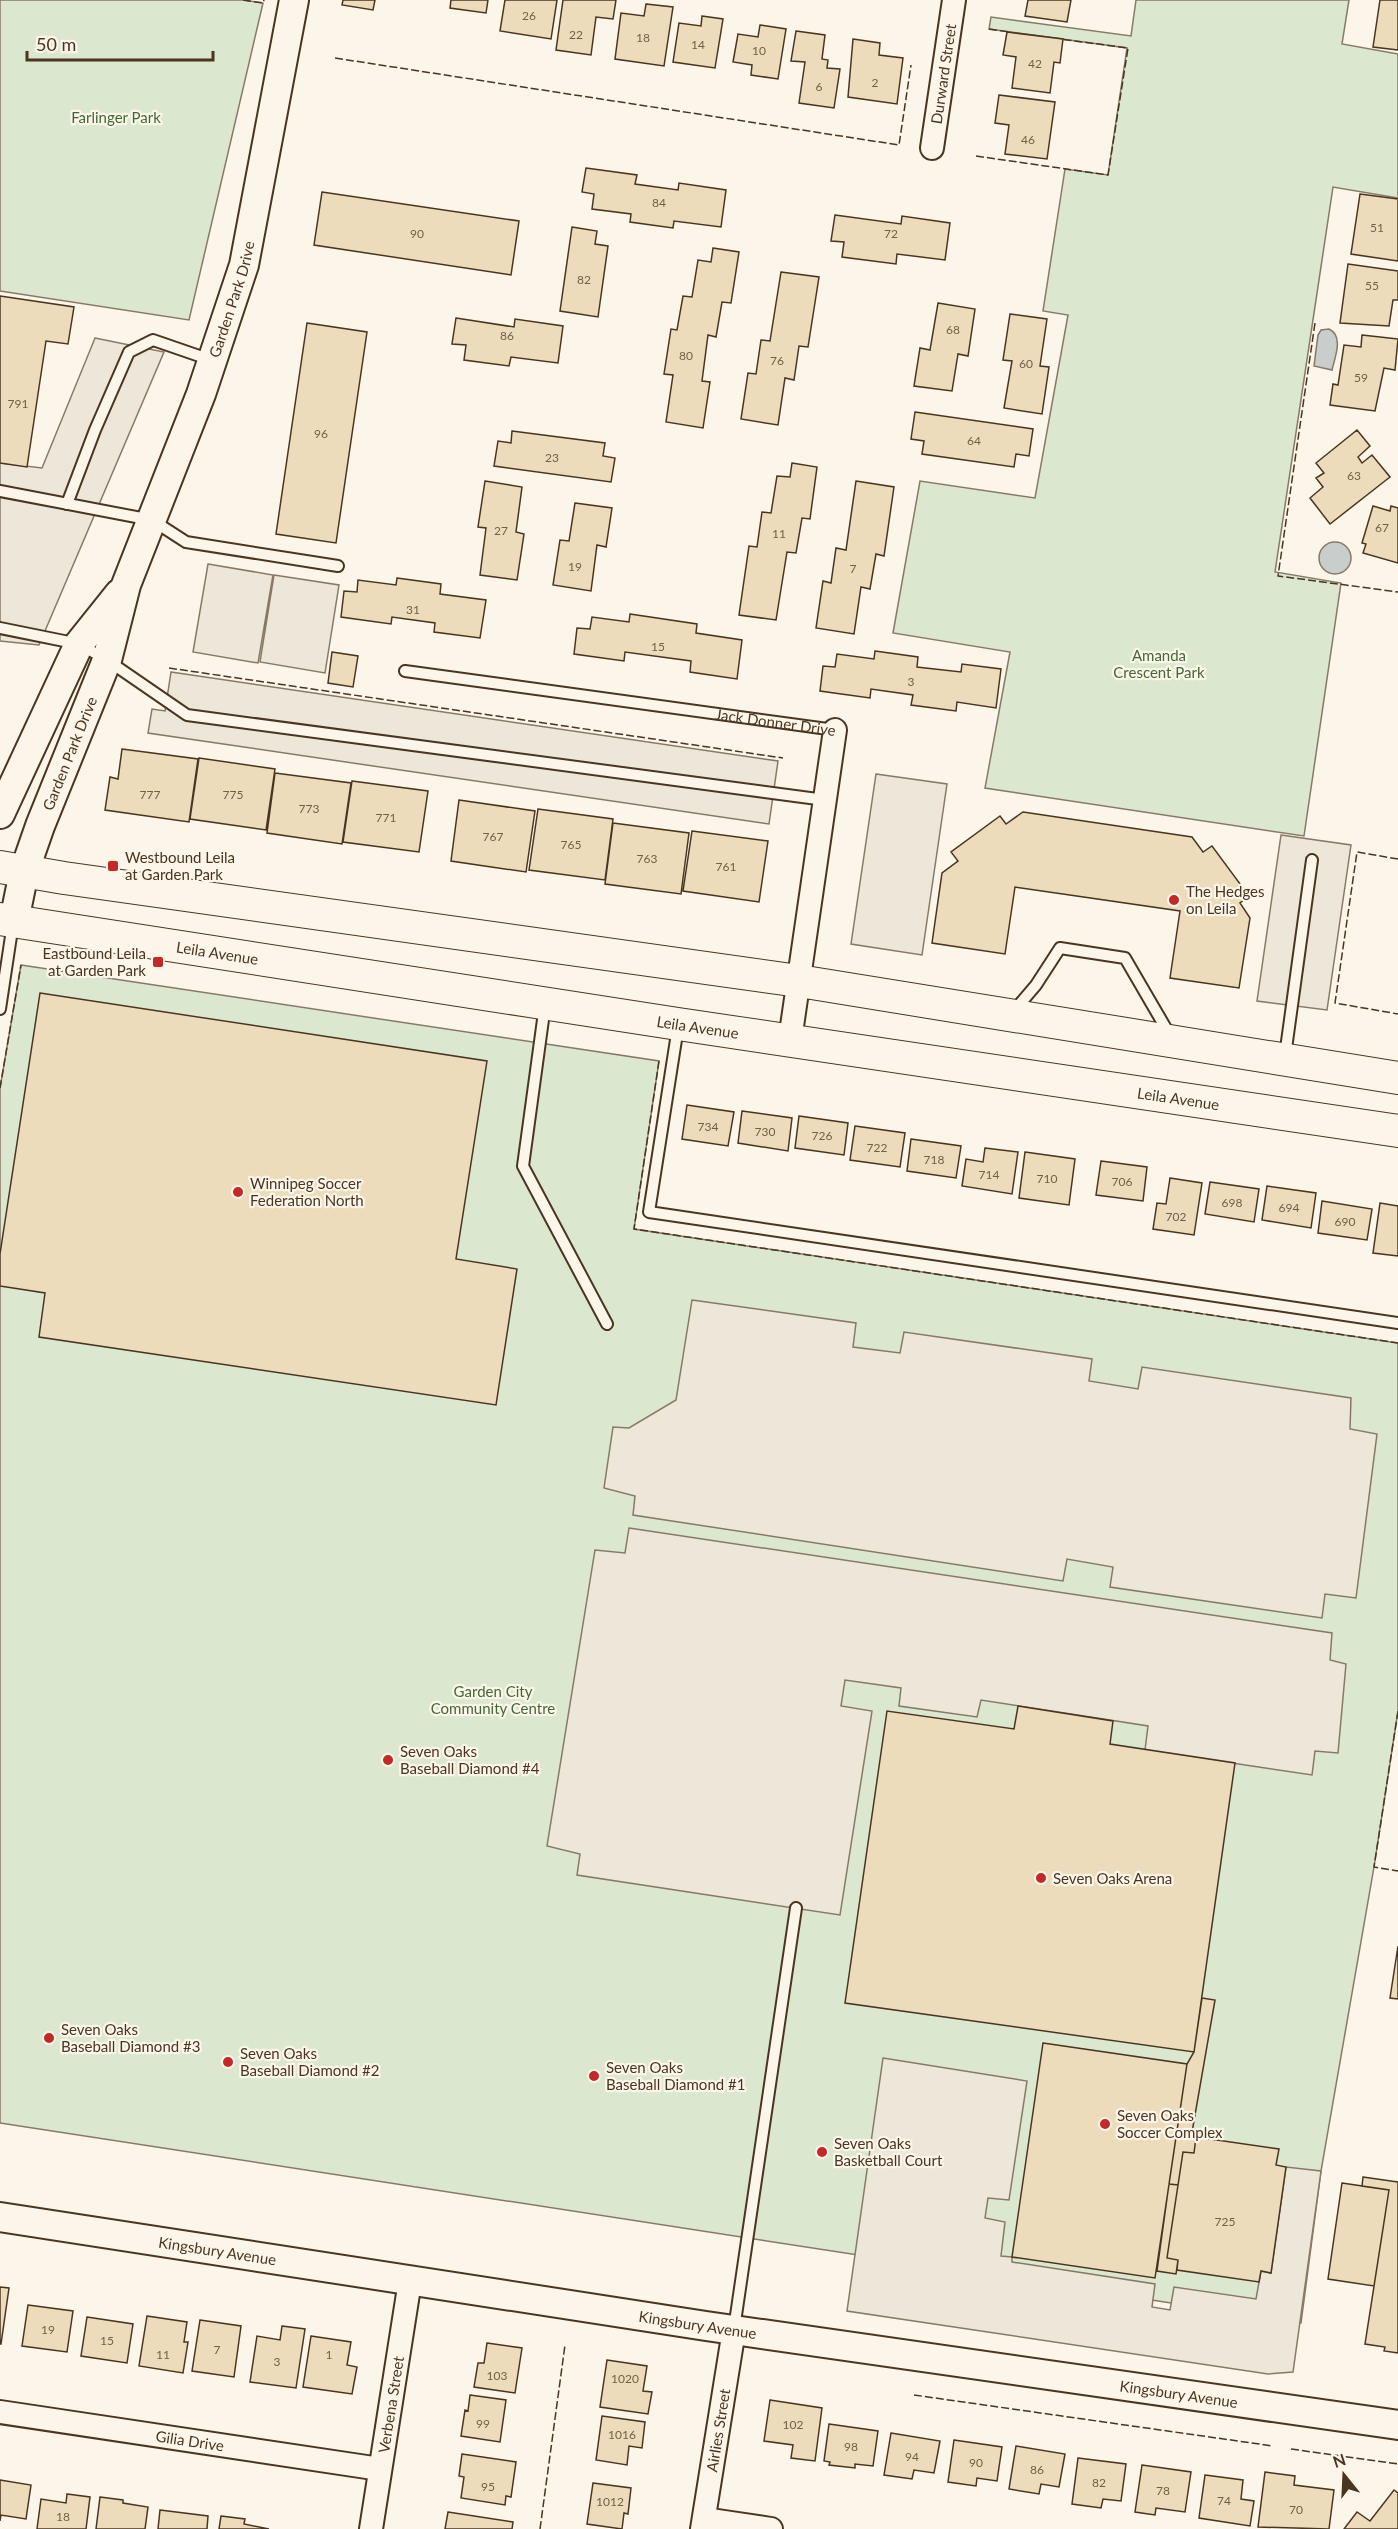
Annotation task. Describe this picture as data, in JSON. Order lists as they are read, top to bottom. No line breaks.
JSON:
{"streets":{"main road":["Leila Avenue"],"street":["Durward Street","Garden Park Drive","Jack Donner Drive","Kingsbury Avenue","Verbena Street","Airlies Street","Gilia Drive"]},"crossings":[["Garden Park Drive","Leila Avenue"],["Jack Donner Drive","Leila Avenue"],["Kingsbury Avenue","Verbena Street"],["Kingsbury Avenue","Airlies Street"],["Verbena Street","Gilia Drive"]],"parks":["Farlinger Park","Amanda Crescent Park","Garden City Community Centre"],"places":{"transit":["Westbound Leila at Garden Park","Eastbound Leila at Garden Park"],"other":["The Hedges on Leila","Winnipeg Soccer Federation North","Seven Oaks Baseball Diamond #4","Seven Oaks Arena","Seven Oaks Baseball Diamond #3","Seven Oaks Baseball Diamond #2","Seven Oaks Baseball Diamond #1","Seven Oaks Soccer Complex","Seven Oaks Basketball Court"]},"house_numbers":["26","22","18","14","10","42","2","6","46","84","51","90","72","82","55","68","86","80","76","60","59","791","96","64","23","63","67","27","11","19","7","31","15","3","777","775","773","771","767","765","763","761","734","730","726","722","718","714","710","706","698","694","702","690","725","19","15","7","11","1","3","103","1020","99","102","1016","98","94","90","86","82","95","78","74","1012","70","18"],"scale_bar":"50 m","north":"top"}
